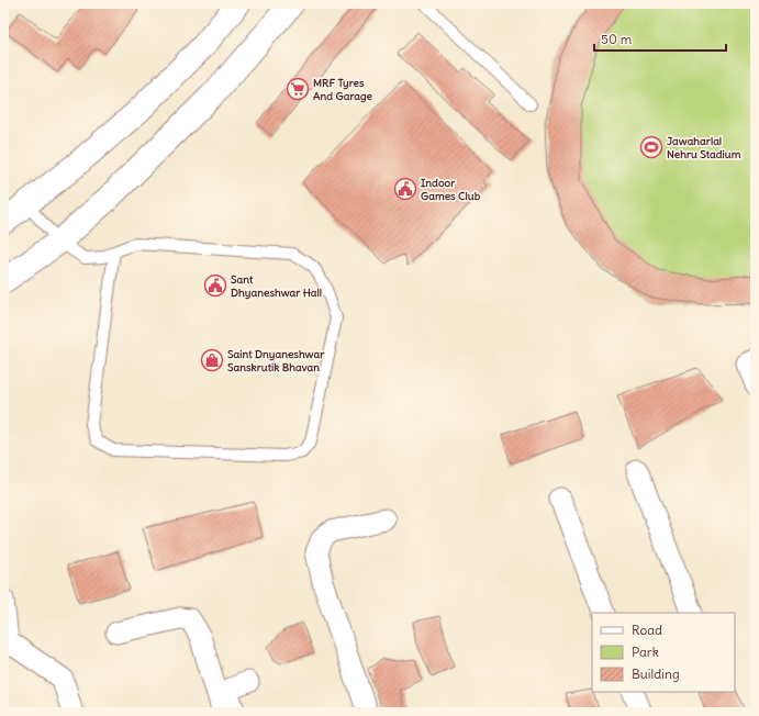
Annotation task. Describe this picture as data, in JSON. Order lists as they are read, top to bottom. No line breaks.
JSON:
{"places":{"supermarket":["MRF Tyres And Garage"],"sports":["Jawaharlal Nehru Stadium"],"public building":["Indoor Games Club","Sant Dhyaneshwar Hall"],"shop":["Saint Dnyaneshwar Sanskrutik Bhavan"]},"legend":["Road","Park","Building"],"scale_bar":"50 m"}
